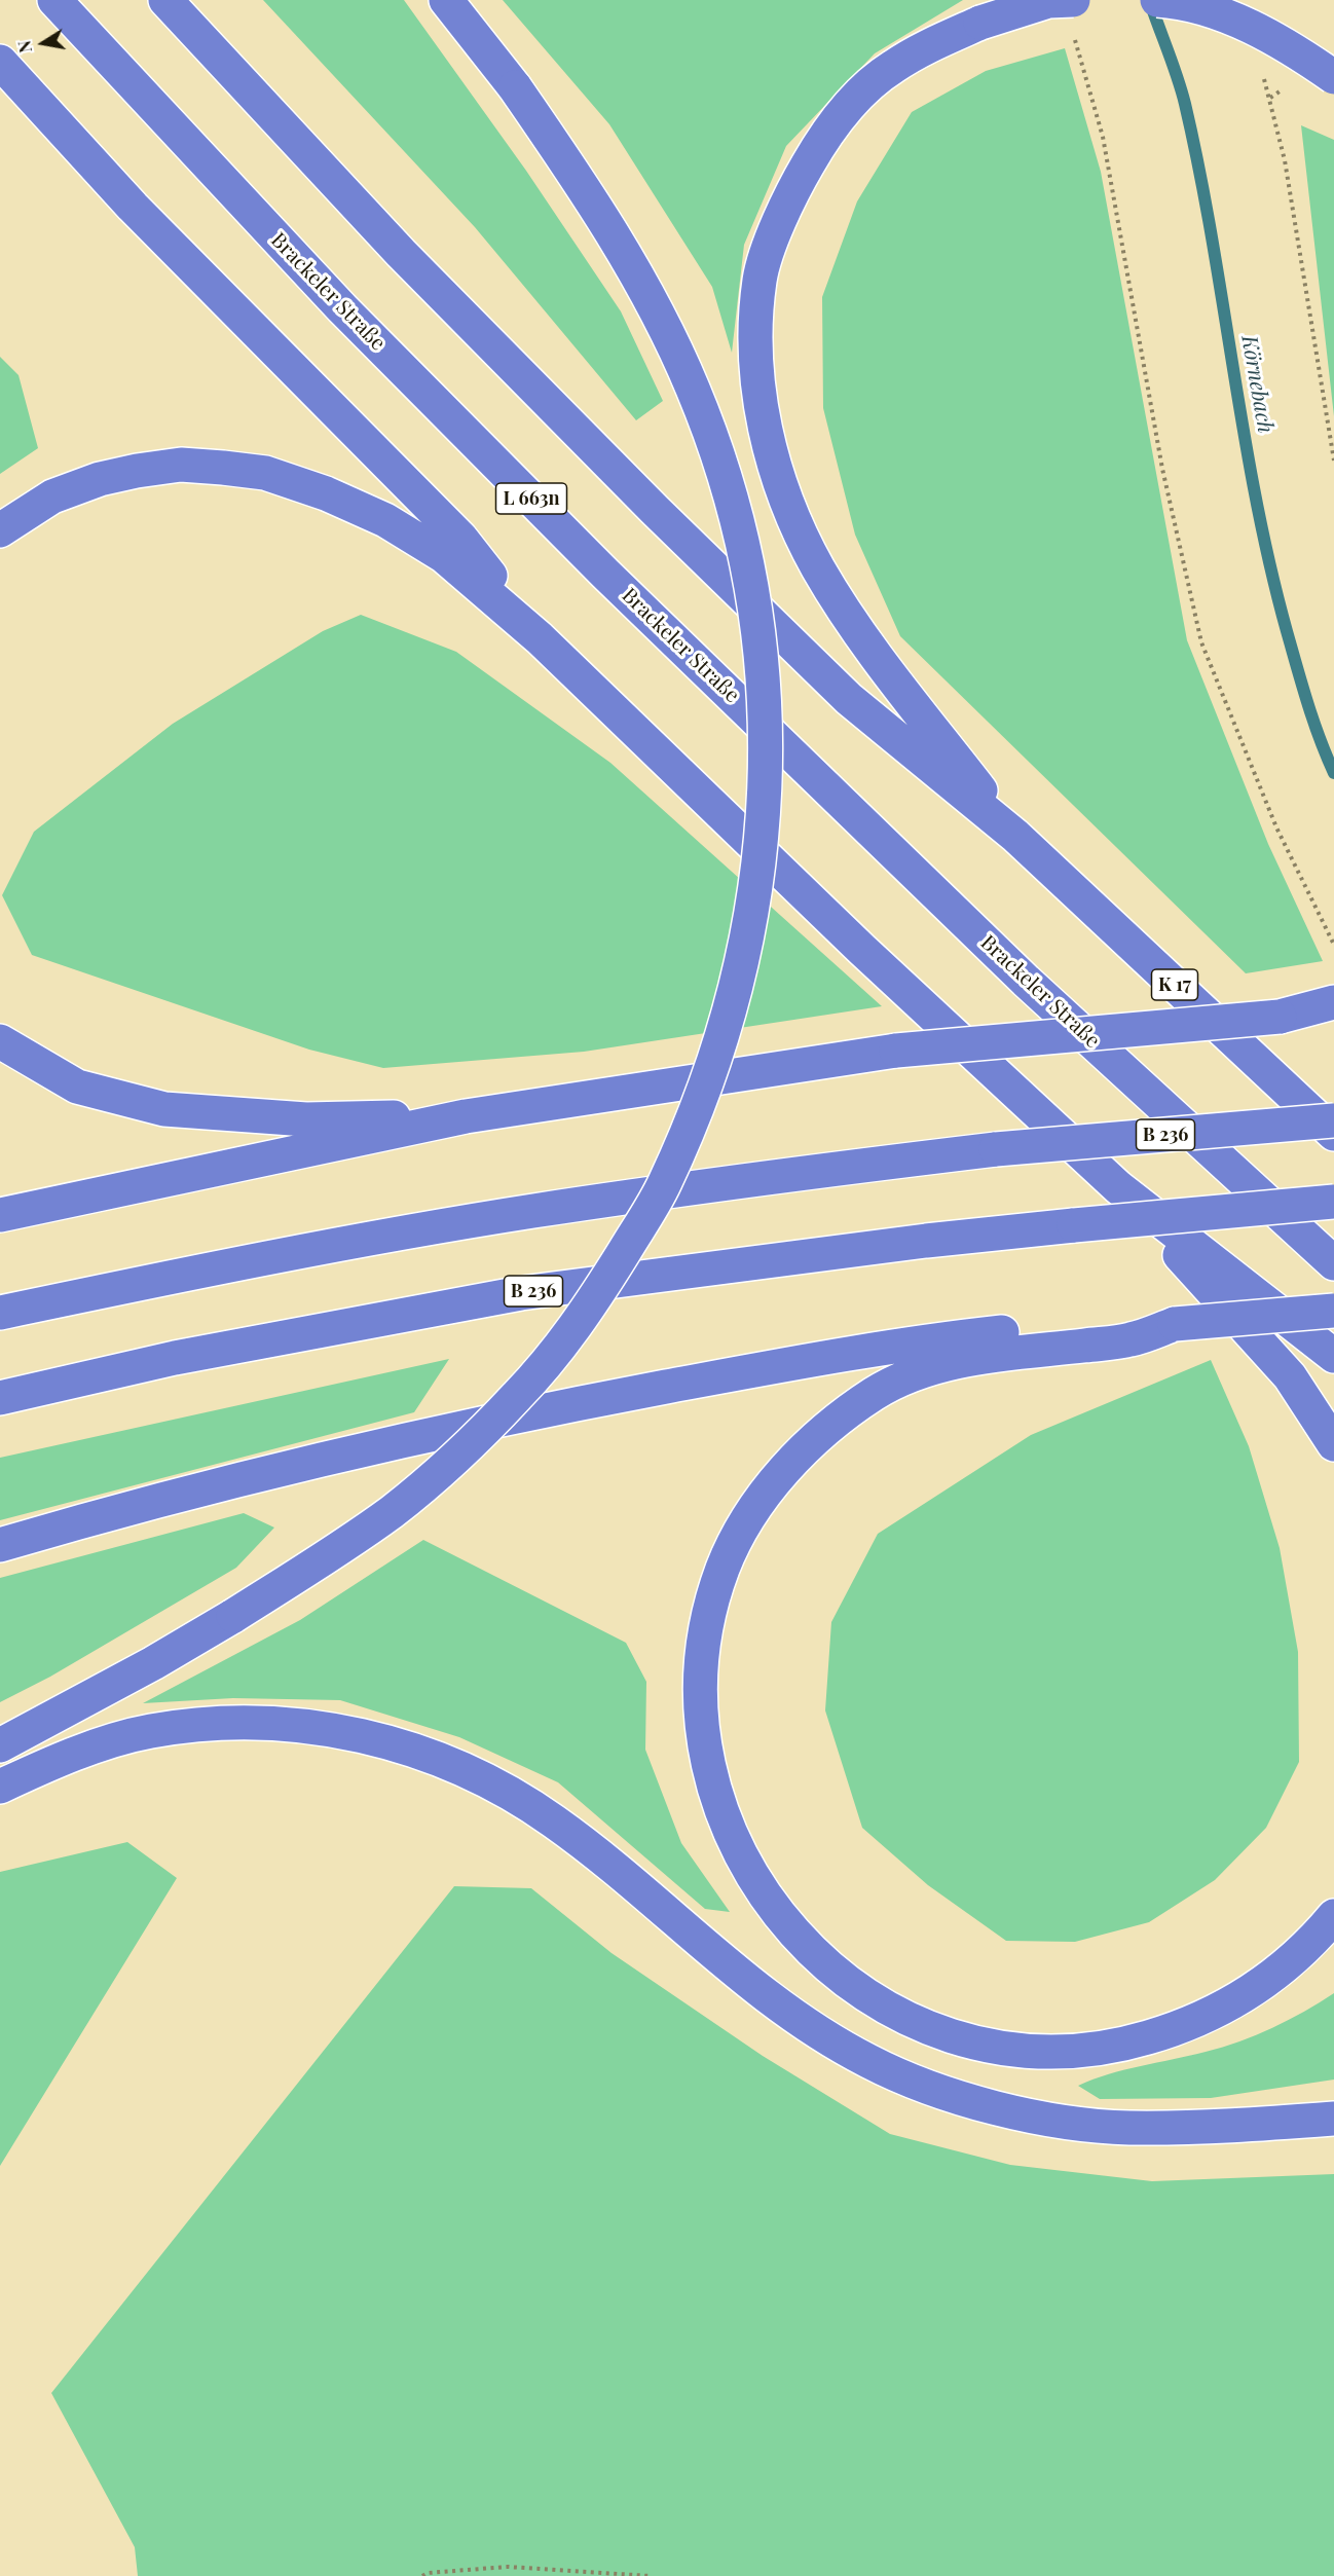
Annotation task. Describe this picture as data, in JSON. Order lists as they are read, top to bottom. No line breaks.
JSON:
{"streets":{"highway":["Brackeler Straße","L 663n","K 17","B 236"]},"water":["Körnebach"],"north":"left"}
